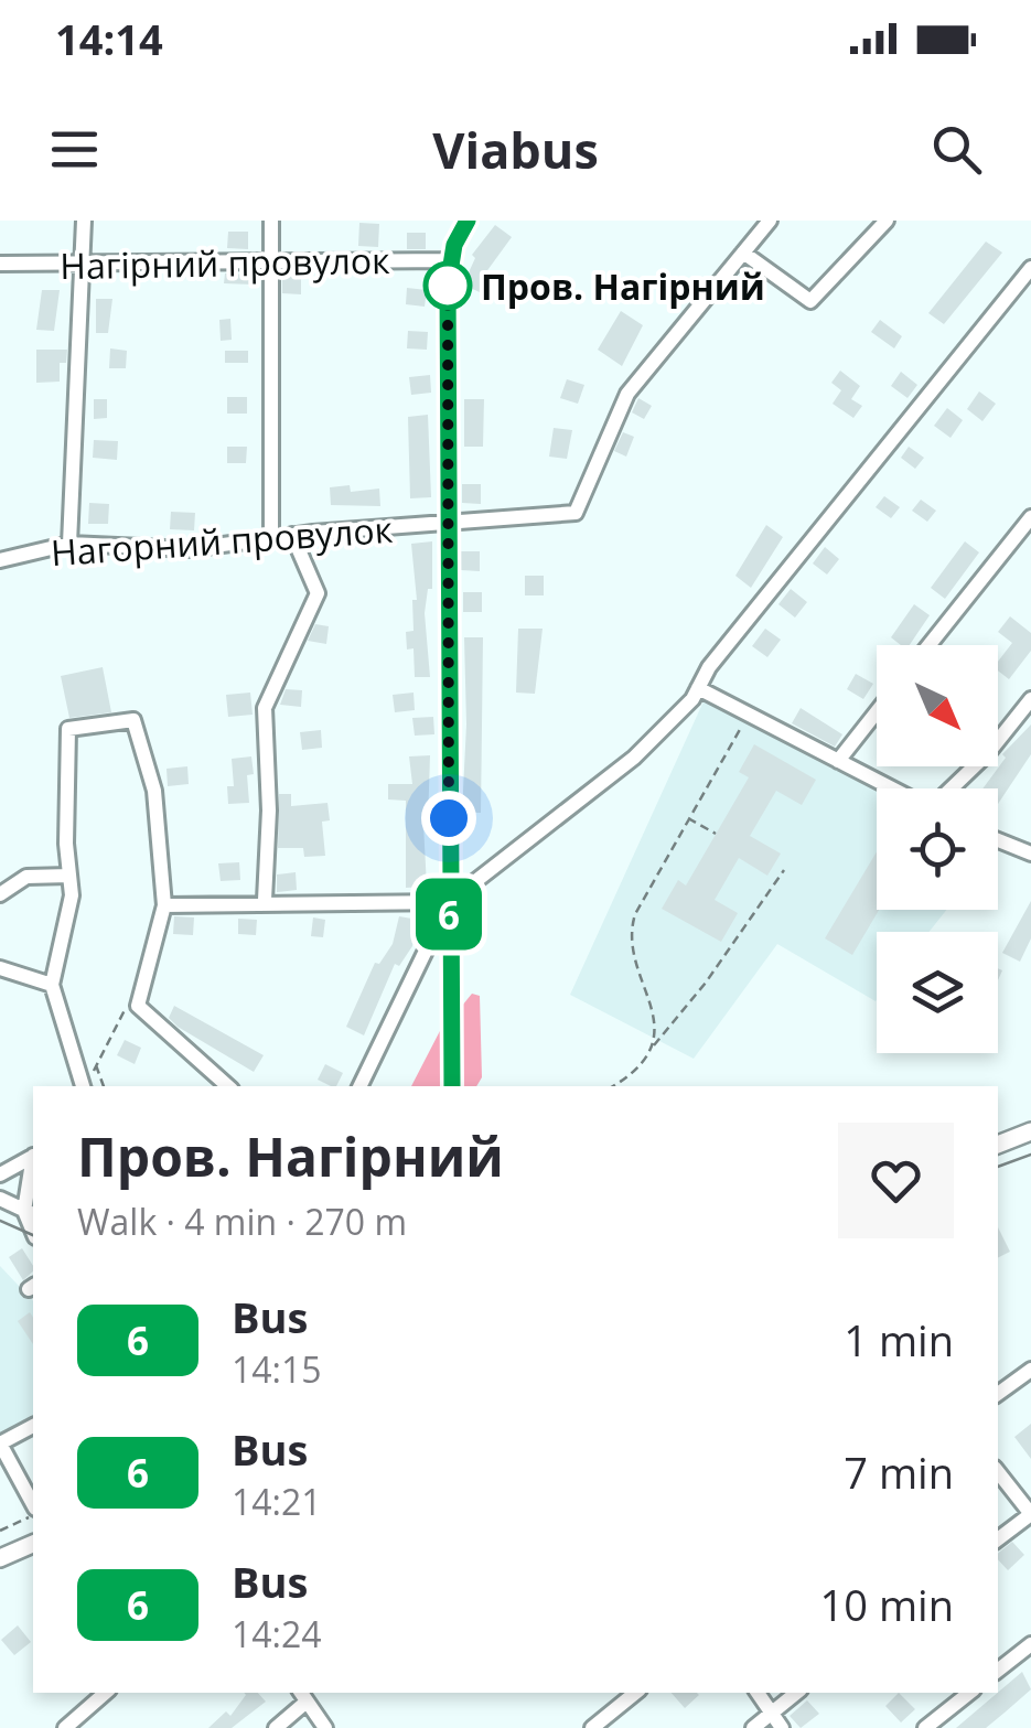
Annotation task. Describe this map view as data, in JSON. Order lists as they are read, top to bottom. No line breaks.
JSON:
{"streets":{"street":["Нагірний провулок","Нагорний провулок"]},"places":["Пров. Нагірний"],"lines":["bus line 6"],"north":"bottom right","page":{"status":"14:14","header":"Viabus","on_map":"6","heading":["Пров. Нагірний","Walk · 4 min · 270 m"],"list":[{"mark":"6","name":"Bus","note":"14:15","value":"1 min"},{"mark":"6","name":"Bus","note":"14:21","value":"7 min"},{"mark":"6","name":"Bus","note":"14:24","value":"10 min"}]}}
